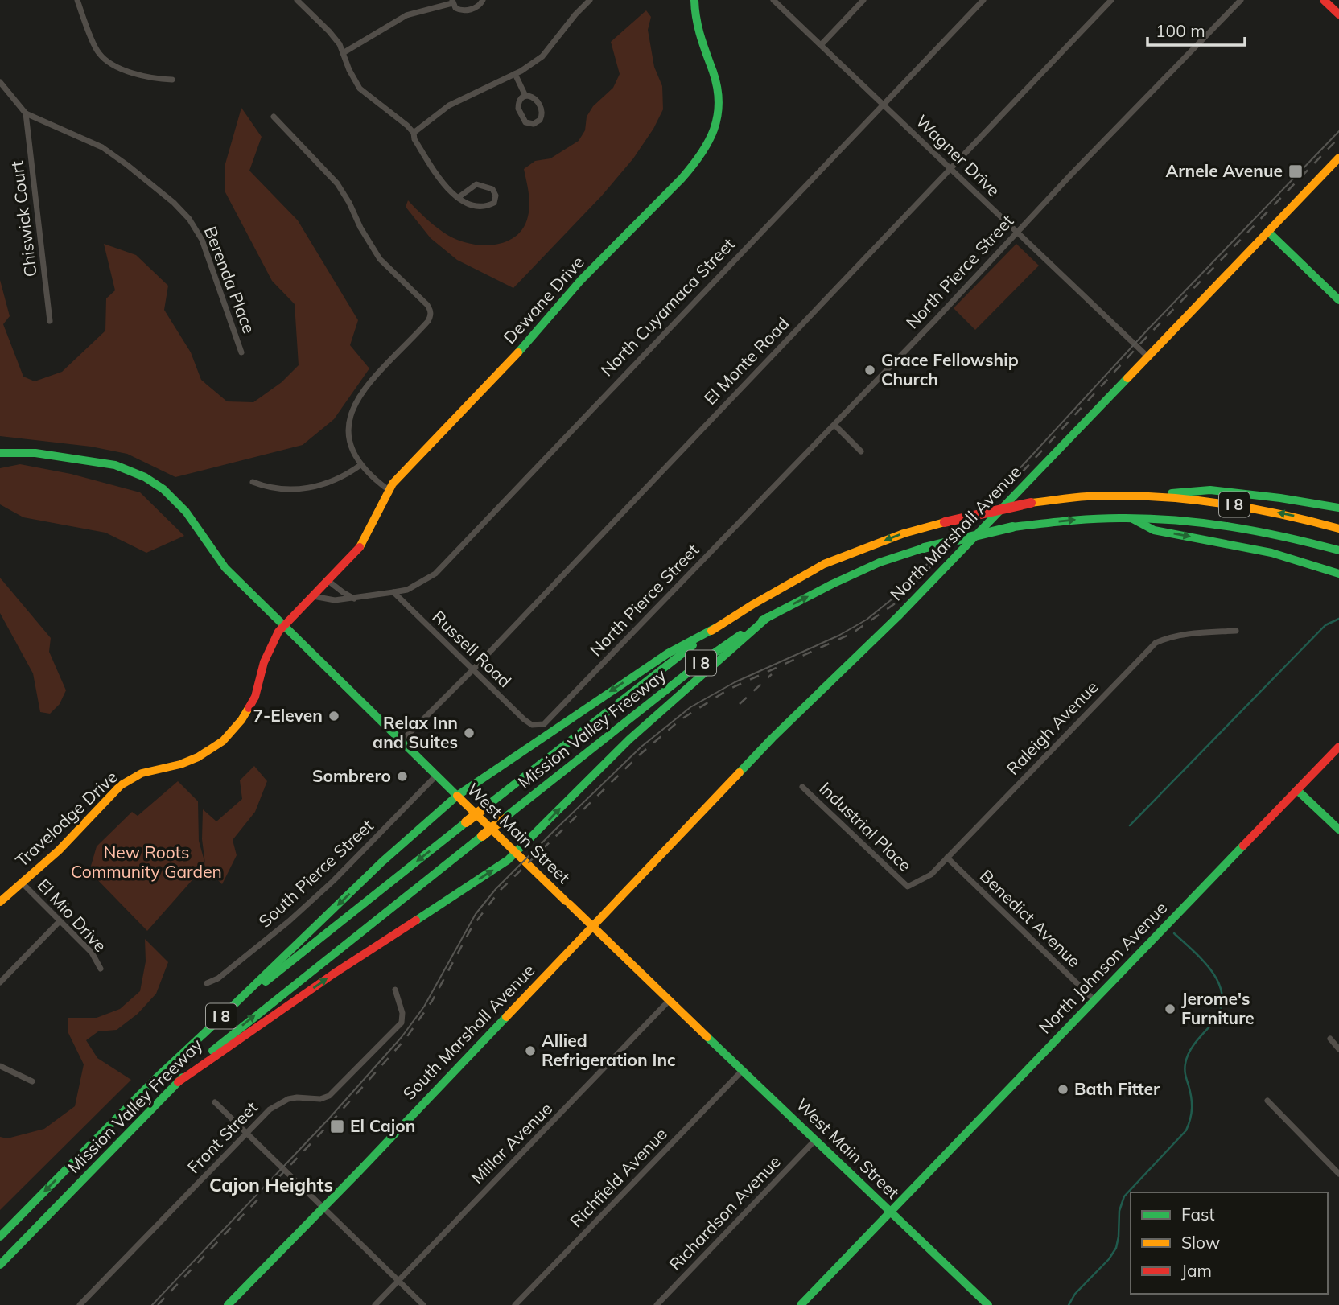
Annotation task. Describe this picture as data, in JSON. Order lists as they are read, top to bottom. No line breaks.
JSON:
{"streets":{"main road":["Dewane Drive","I 8","North Marshall Avenue","Mission Valley Freeway","Travelodge Drive","West Main Street","North Johnson Avenue","South Marshall Avenue"],"street":["Wagner Drive","Chiswick Court","North Pierce Street","Berenda Place","North Cuyamaca Street","El Monte Road","Russell Road","Raleigh Avenue","Industrial Place","South Pierce Street","El Mio Drive","Benedict Avenue","Front Street","Millar Avenue","Richfield Avenue","Richardson Avenue"]},"crossings":[["Wagner Drive","North Pierce Street"],["Wagner Drive","North Cuyamaca Street"],["Wagner Drive","El Monte Road"],["Wagner Drive","North Marshall Avenue"],["Chiswick Court","Berenda Place"],["North Pierce Street","Russell Road"],["Dewane Drive","North Cuyamaca Street"],["North Cuyamaca Street","Russell Road"],["El Monte Road","Russell Road"],["El Monte Road","West Main Street"],["North Marshall Avenue","West Main Street"],["North Marshall Avenue","South Marshall Avenue"],["Raleigh Avenue","Industrial Place"],["Raleigh Avenue","Benedict Avenue"],["Travelodge Drive","West Main Street"],["Travelodge Drive","El Mio Drive"],["West Main Street","South Pierce Street"],["West Main Street","North Johnson Avenue"],["West Main Street","South Marshall Avenue"],["West Main Street","Millar Avenue"],["West Main Street","Richfield Avenue"],["West Main Street","Richardson Avenue"],["Benedict Avenue","North Johnson Avenue"]],"districts":["Cajon Heights"],"parks":["New Roots Community Garden"],"places":{"transit":["Arnele Avenue","El Cajon"],"other":["Grace Fellowship Church","7-Eleven","Relax Inn and Suites","Sombrero","Jerome's Furniture","Allied Refrigeration Inc","Bath Fitter"]},"legend":["Fast","Slow","Jam"],"scale_bar":"100 m"}
